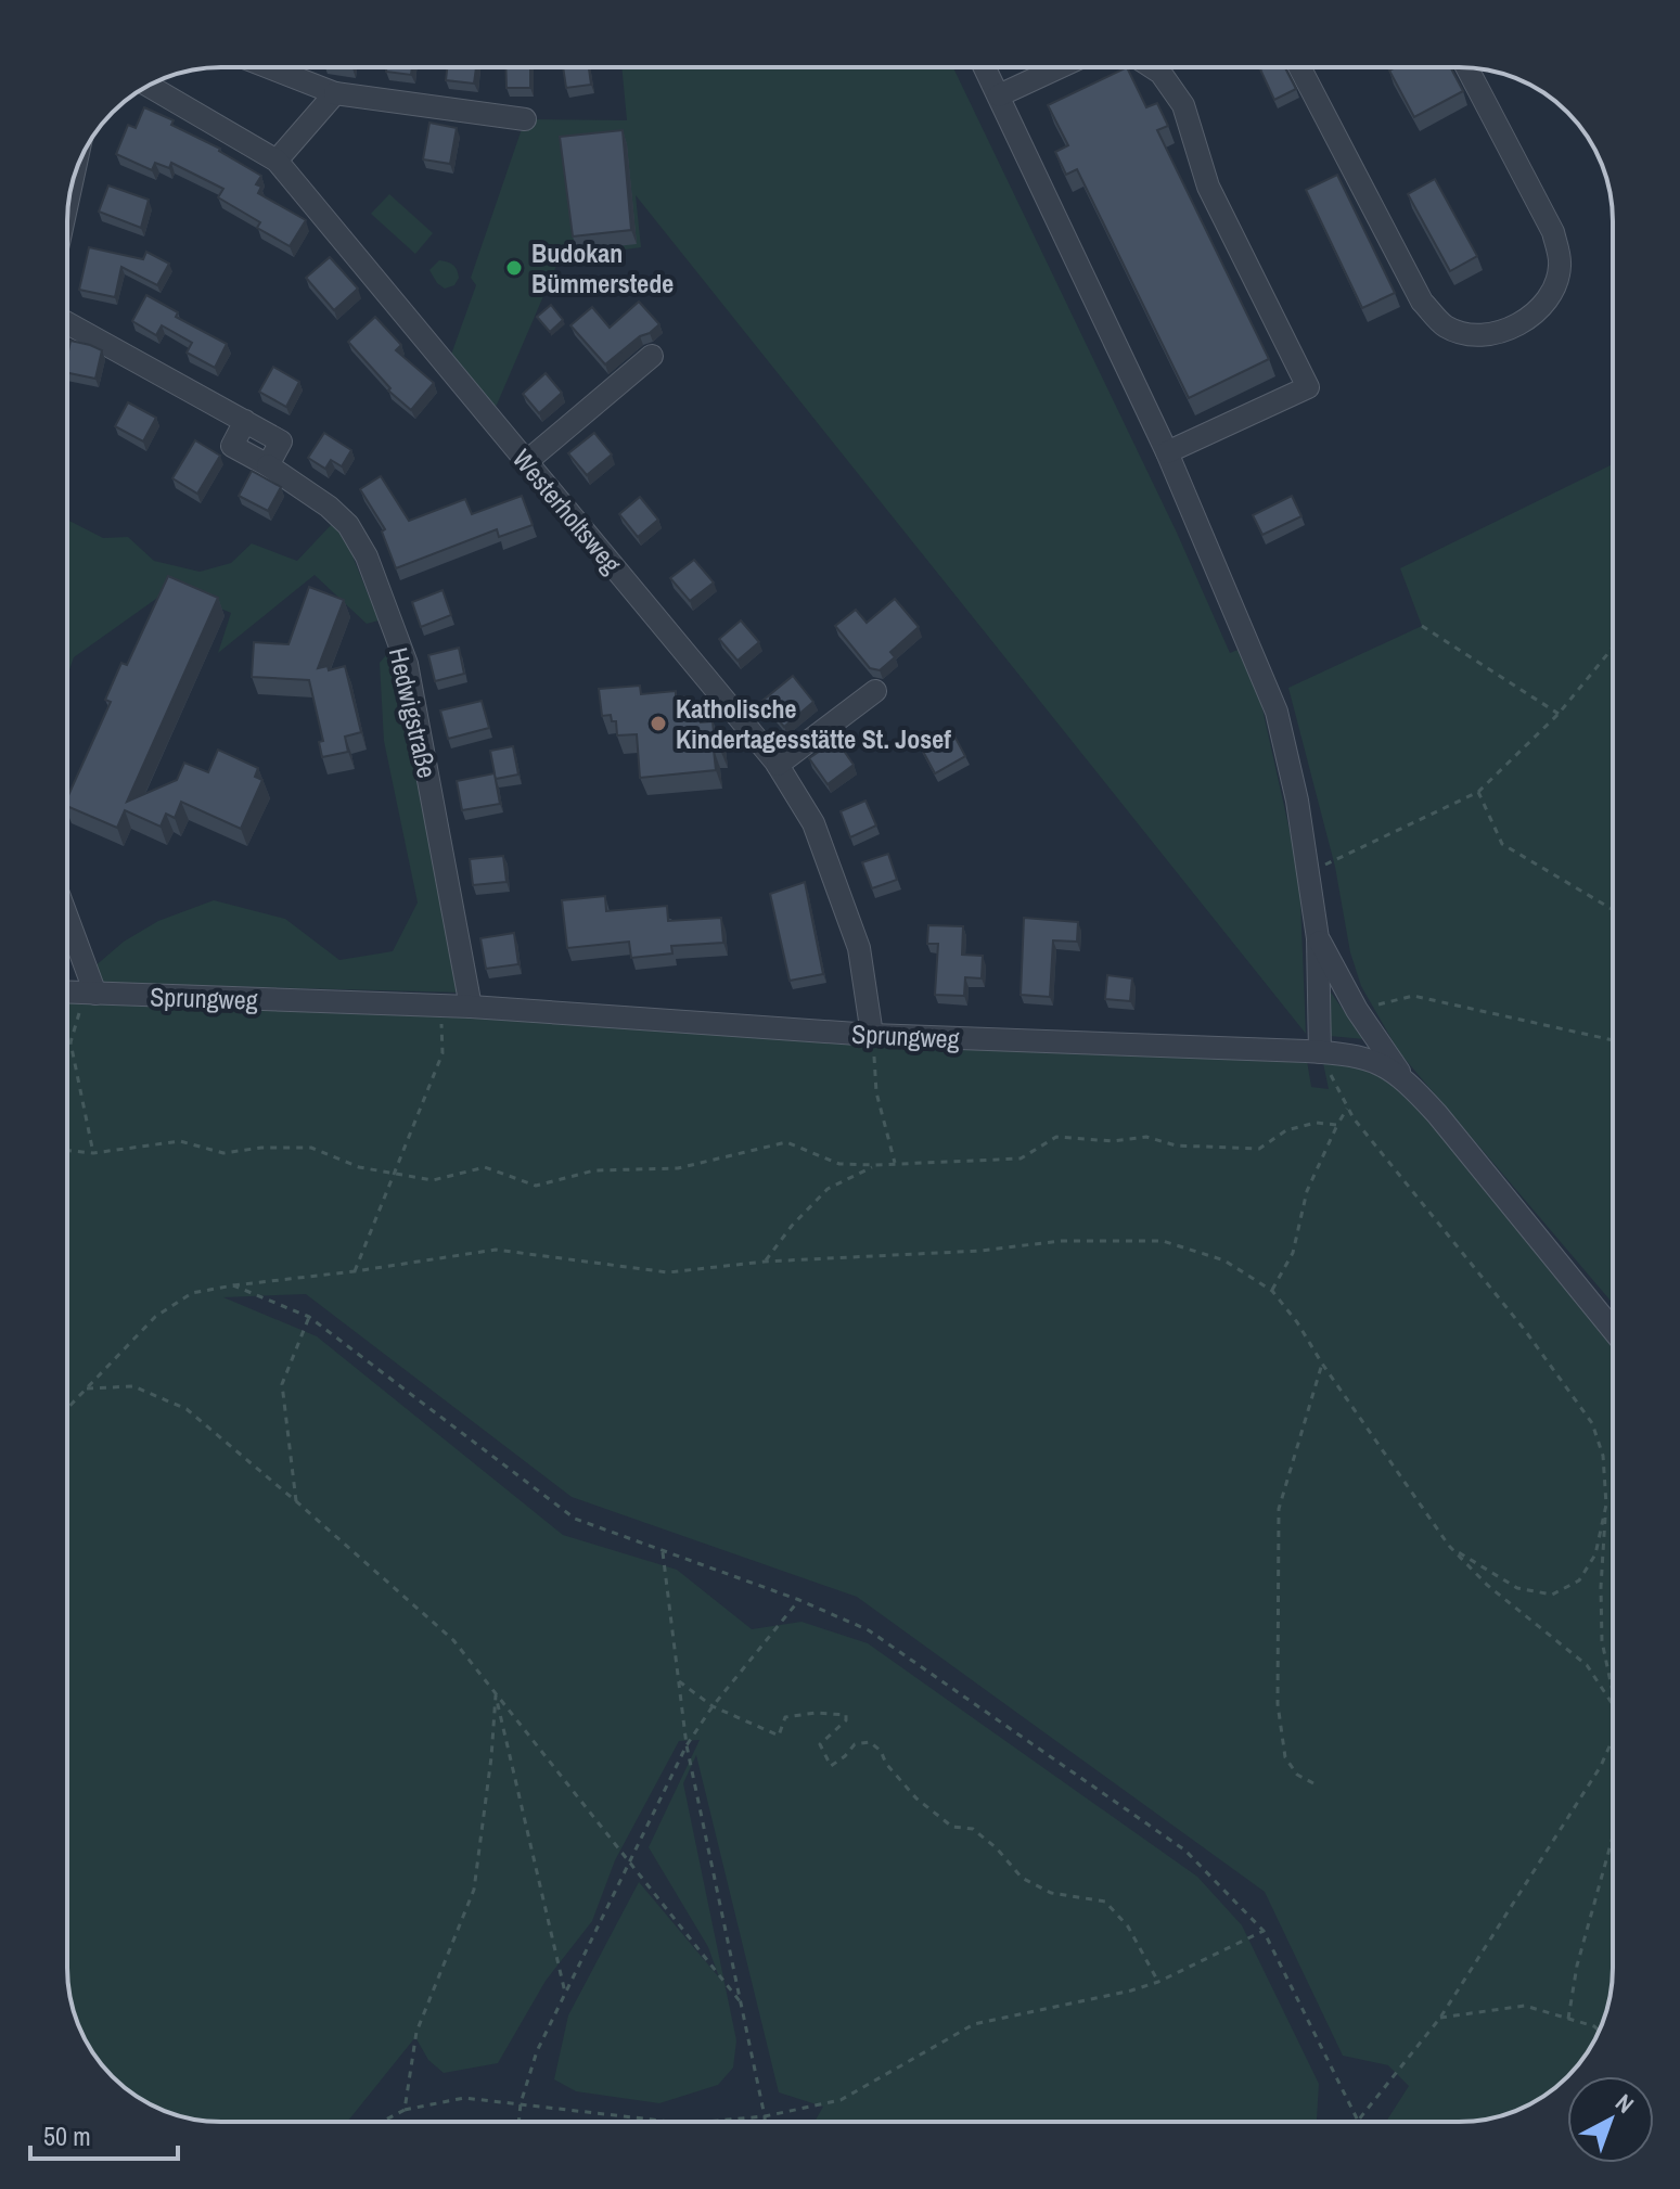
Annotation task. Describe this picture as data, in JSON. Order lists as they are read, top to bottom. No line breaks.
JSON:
{"streets":{"street":["Westerholtsweg","Hedwigstraße","Sprungweg"]},"crossings":[["Westerholtsweg","Sprungweg"],["Hedwigstraße","Sprungweg"]],"places":["Budokan Bümmerstede","Katholische Kindertagesstätte St. Josef"],"scale_bar":"50 m","north":"top right"}
